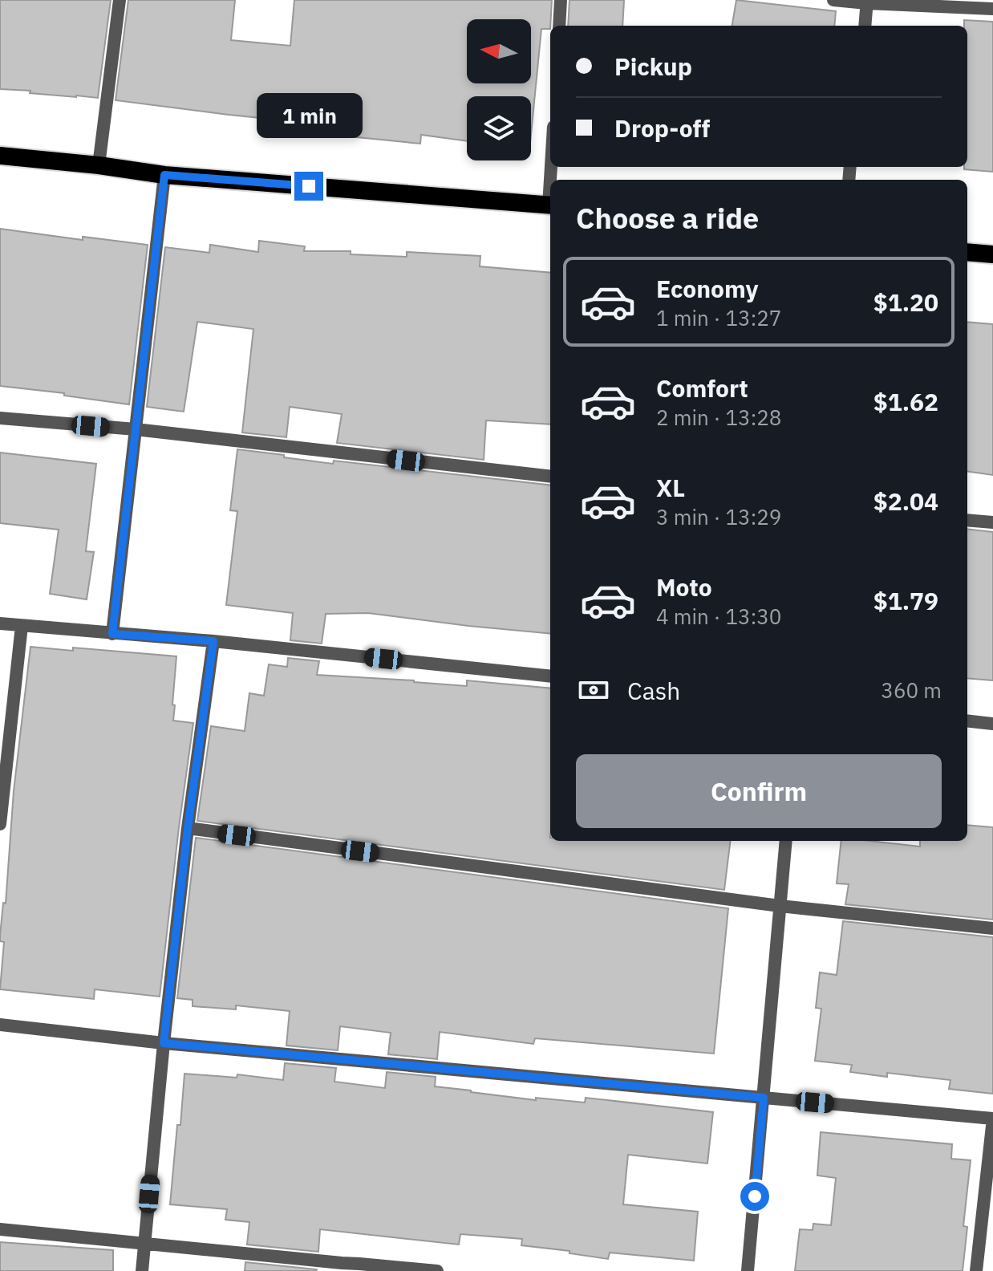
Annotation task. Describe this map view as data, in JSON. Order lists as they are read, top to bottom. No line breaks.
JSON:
{"north":"left","page":{"banner":["Pickup","Drop-off"],"bubble":"1 min","heading":"Choose a ride","list":[{"name":"Economy","note":"1 min · 13:27","value":"$1.20"},{"name":"Comfort","note":"2 min · 13:28","value":"$1.62"},{"name":"XL","note":"3 min · 13:29","value":"$2.04"},{"name":"Moto","note":"4 min · 13:30","value":"$1.79"}],"pay":["Cash","360 m"],"buttons":"Confirm"}}
